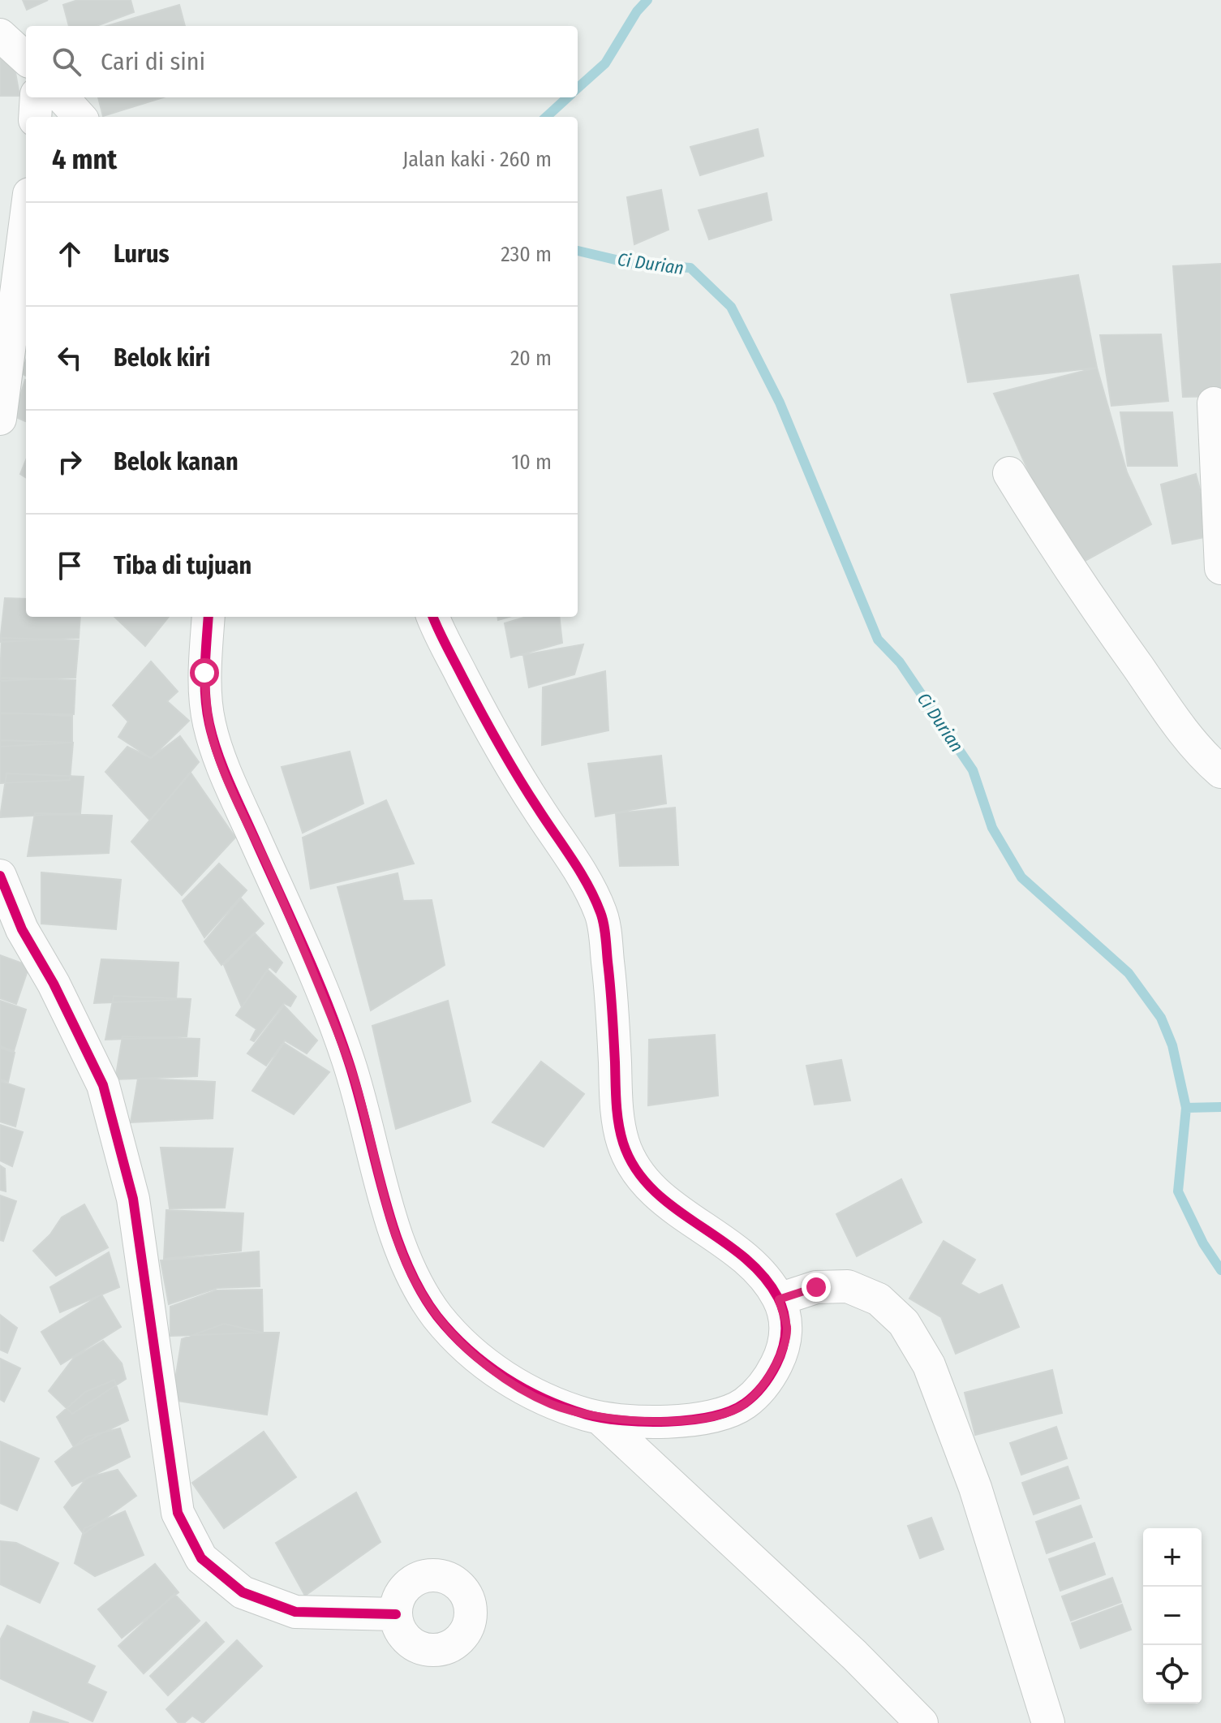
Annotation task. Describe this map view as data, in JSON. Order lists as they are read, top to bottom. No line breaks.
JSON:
{"water":["Ci Durian"],"page":{"search":"Cari di sini","heading":["4 mnt","Jalan kaki · 260 m"],"list":[["Lurus","230 m"],["Belok kiri","20 m"],["Belok kanan","10 m"],"Tiba di tujuan"],"map_buttons":["+","−"]}}
